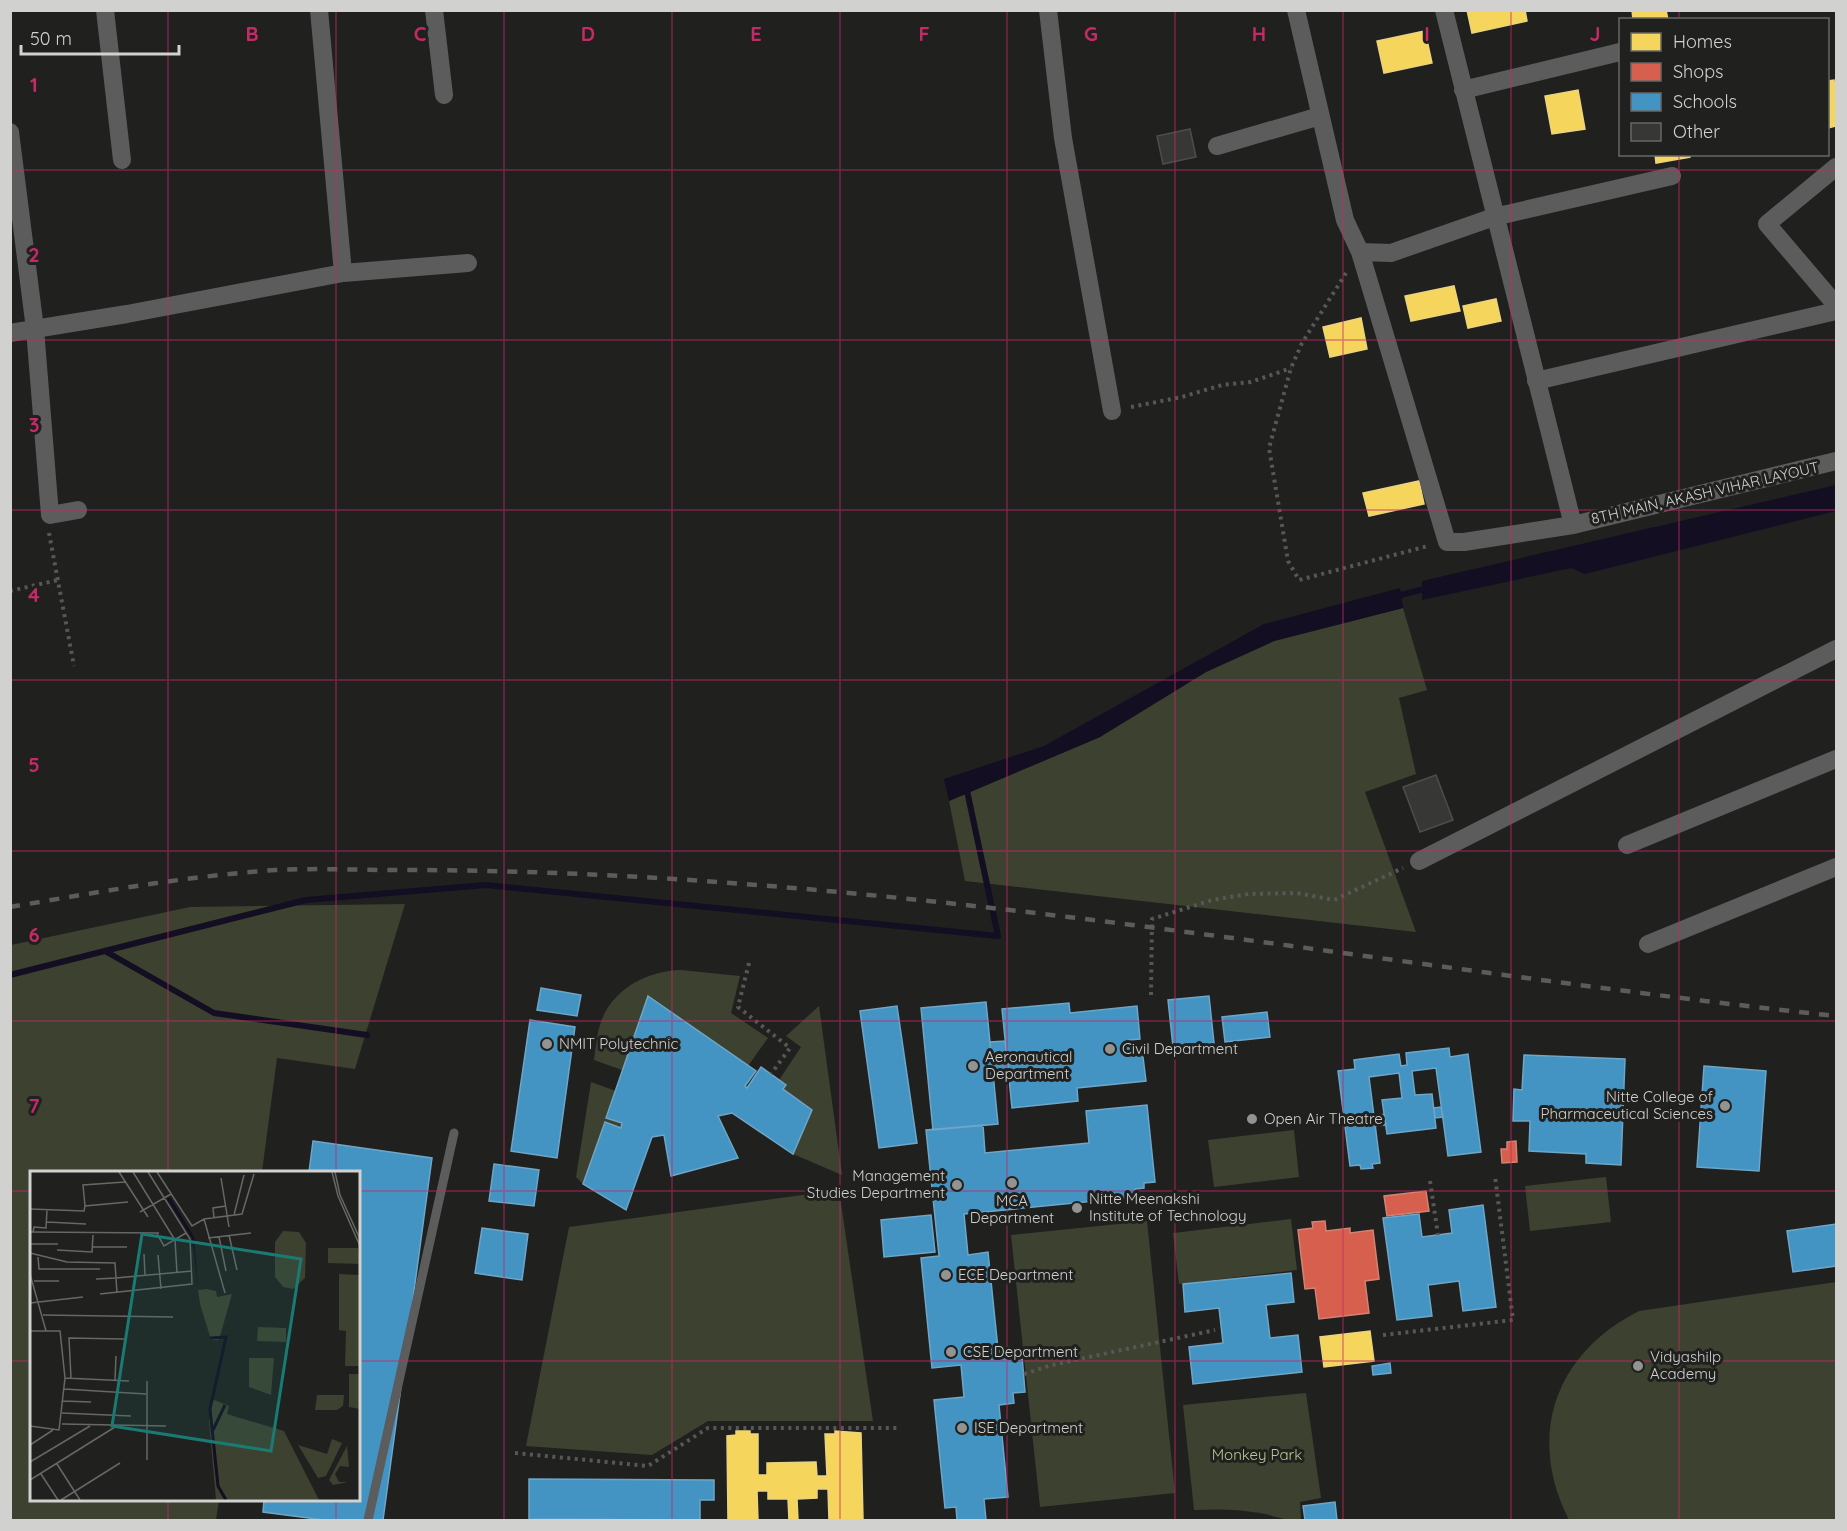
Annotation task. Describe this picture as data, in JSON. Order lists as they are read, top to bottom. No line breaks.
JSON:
{"streets":{"street":["8TH MAIN, AKASH VIHAR LAYOUT"]},"parks":["Monkey Park"],"places":["NMIT Polytechnic","Civil Department","Aeronautical Department","Nitte College of Pharmaceutical Sciences","Open Air Theatre","MCA Department","Management Studies Department","Nitte Meenakshi Institute of Technology","ECE Department","CSE Department","Vidyashilp Academy","ISE Department"],"legend":["Homes","Shops","Schools","Other"],"scale_bar":"50 m","grid":{"columns":["B","C","D","E","F","G","H","I","J"],"rows":["1","2","3","4","5","6","7"]}}
